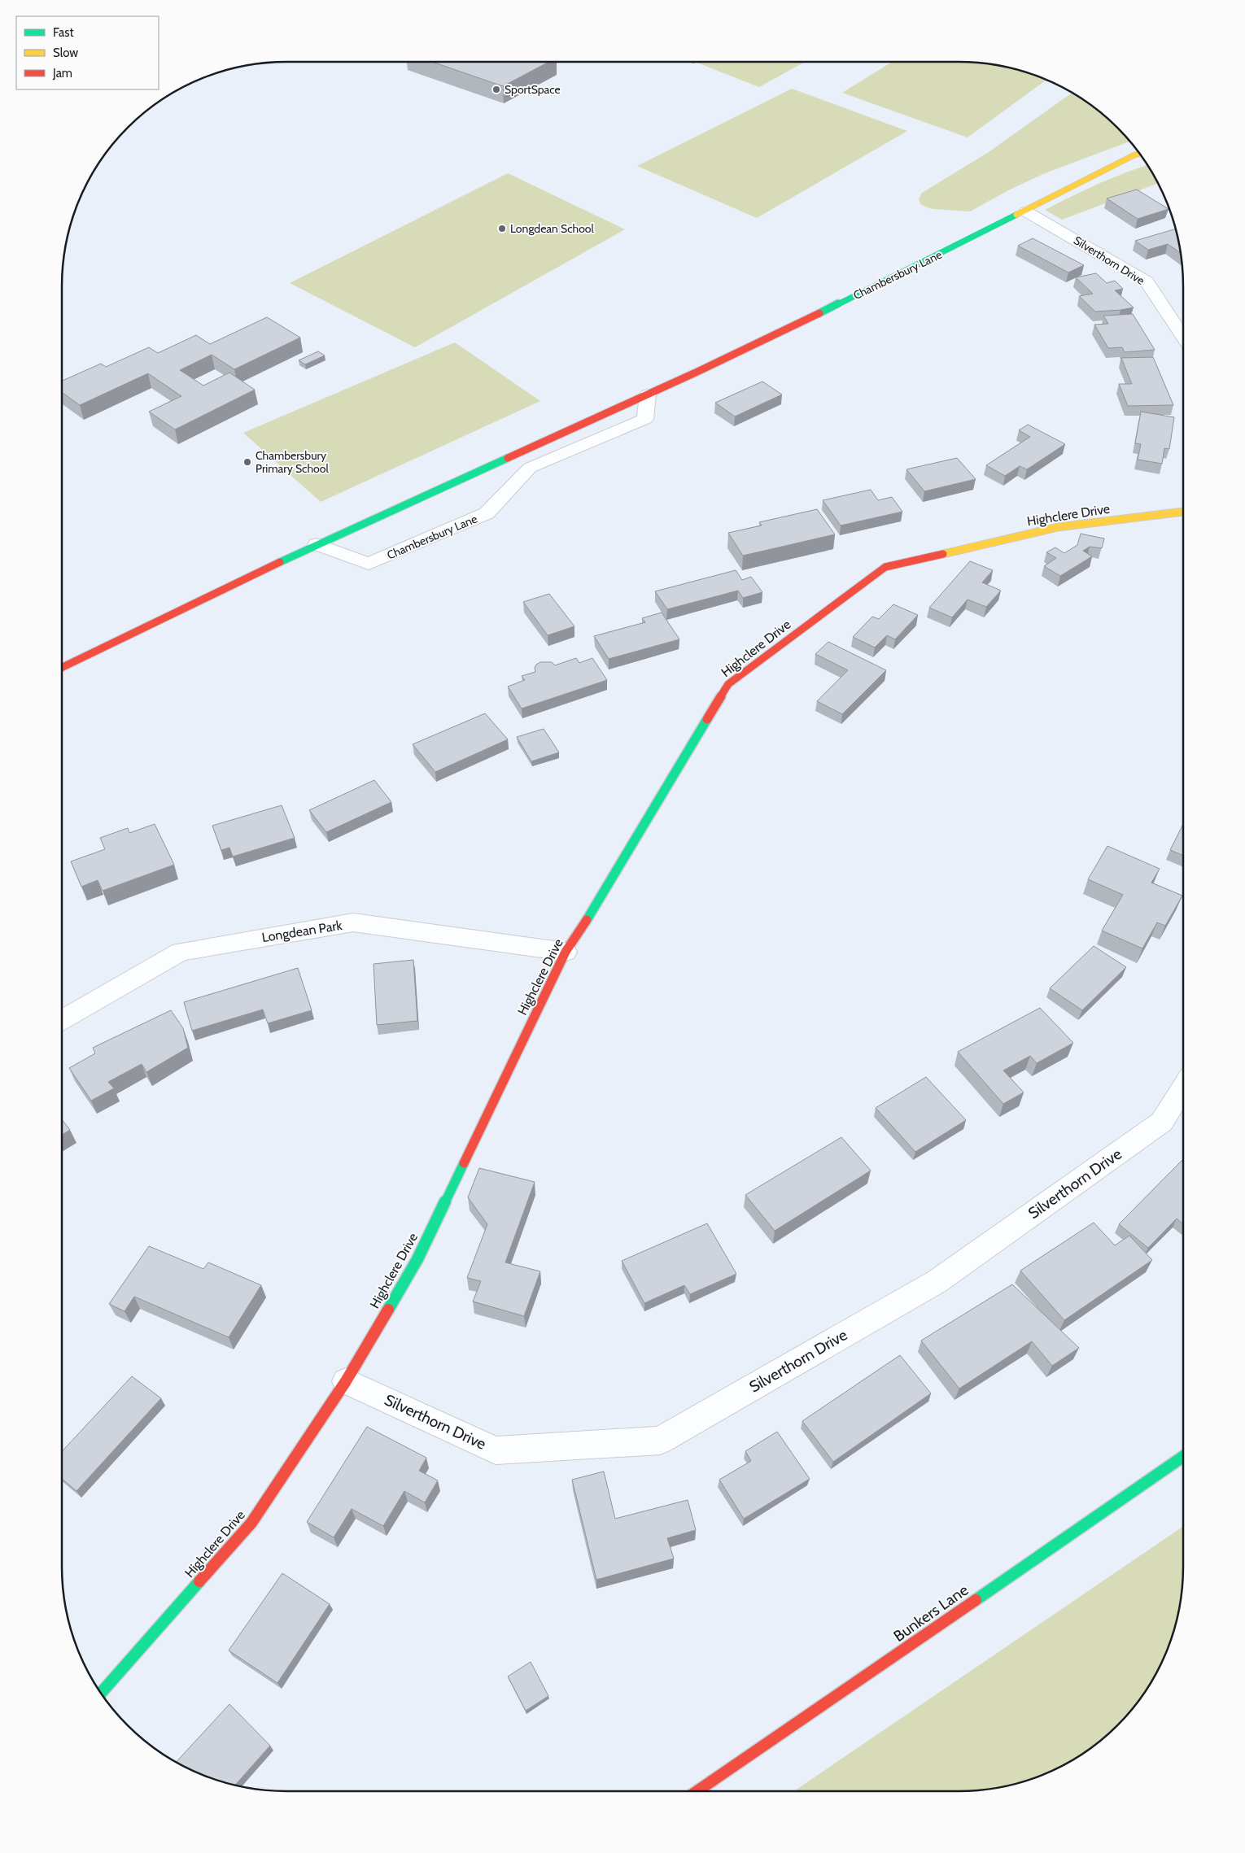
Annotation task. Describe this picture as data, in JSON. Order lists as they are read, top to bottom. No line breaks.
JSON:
{"streets":{"street":["Silverthorn Drive","Chambersbury Lane","Highclere Drive","Longdean Park","Bunkers Lane"]},"crossings":[["Silverthorn Drive","Chambersbury Lane"],["Silverthorn Drive","Highclere Drive"],["Highclere Drive","Longdean Park"]],"places":["SportSpace","Longdean School","Chambersbury Primary School"],"legend":["Fast","Slow","Jam"]}
